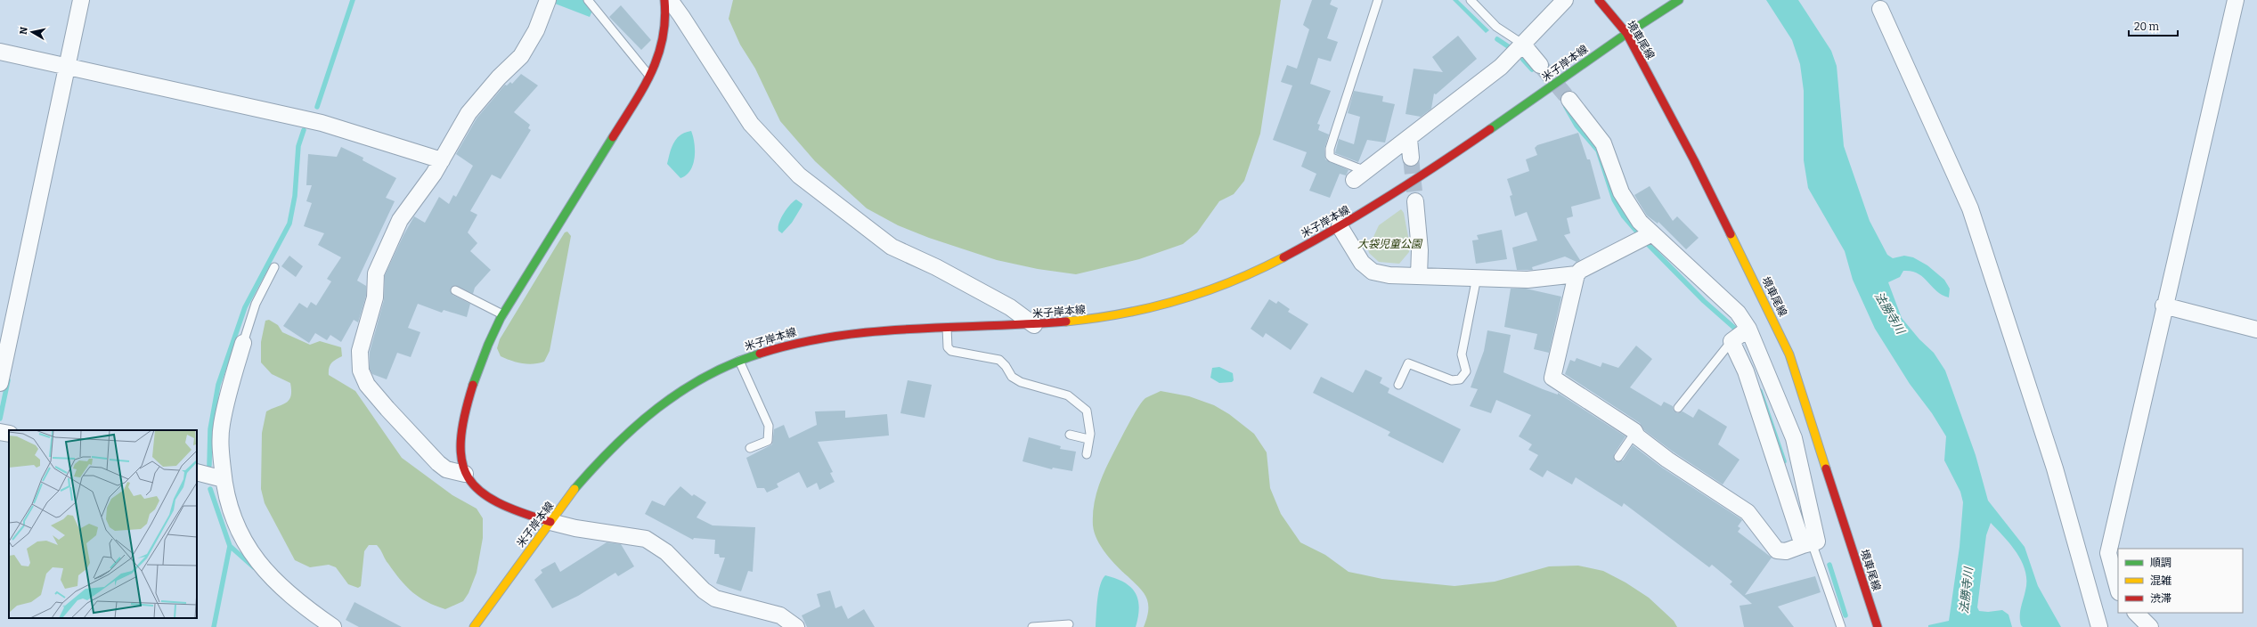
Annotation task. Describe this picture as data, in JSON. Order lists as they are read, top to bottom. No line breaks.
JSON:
{"streets":{"main road":["境車尾線","米子岸本線"]},"crossings":[["境車尾線","米子岸本線"]],"water":["法勝寺川"],"parks":["大袋児童公園"],"legend":["順調","混雑","渋滞"],"scale_bar":"20 m","north":"left"}
